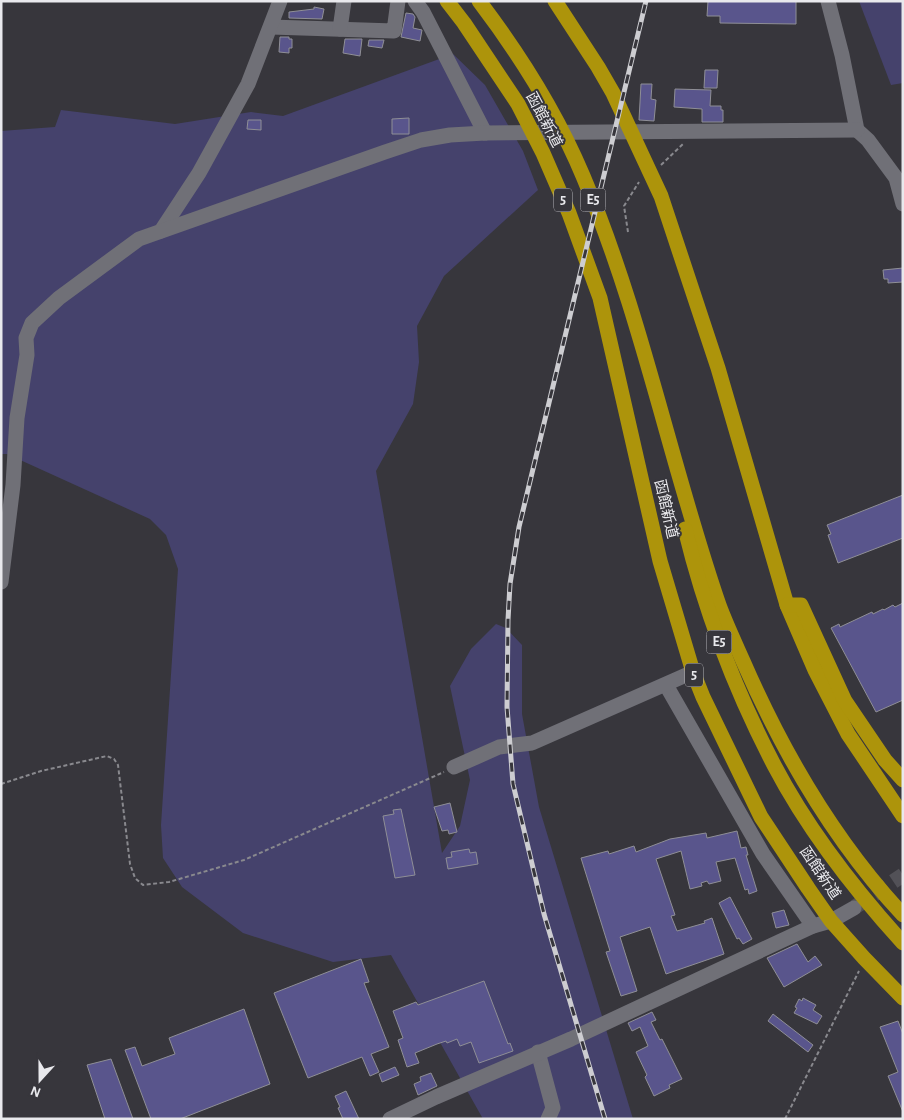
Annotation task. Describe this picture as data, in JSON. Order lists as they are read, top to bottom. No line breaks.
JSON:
{"streets":{"highway":["函館新道","5","E5"]},"north":"bottom"}
